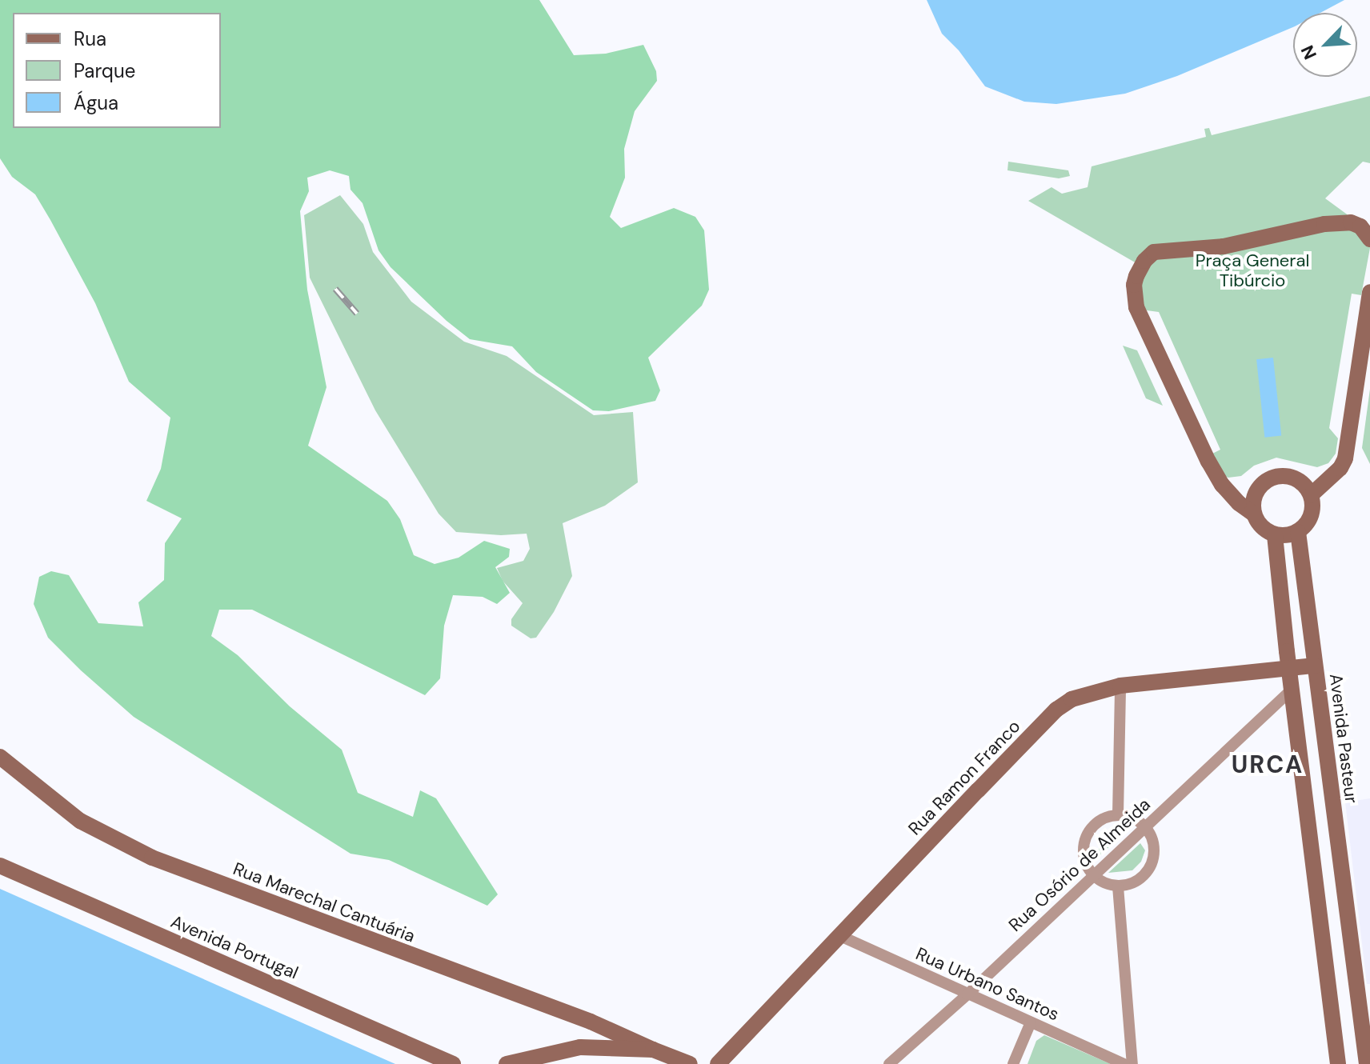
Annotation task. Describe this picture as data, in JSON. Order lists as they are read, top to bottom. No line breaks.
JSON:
{"streets":{"street":["Avenida Pasteur","Rua Ramon Franco","Rua Osório de Almeida","Rua Marechal Cantuária","Avenida Portugal","Rua Urbano Santos"]},"crossings":[["Avenida Pasteur","Rua Ramon Franco"],["Rua Ramon Franco","Rua Urbano Santos"],["Rua Osório de Almeida","Rua Urbano Santos"]],"districts":["URCA"],"parks":["Praça General Tibúrcio"],"legend":["Rua","Parque","Água"],"north":"bottom left"}
